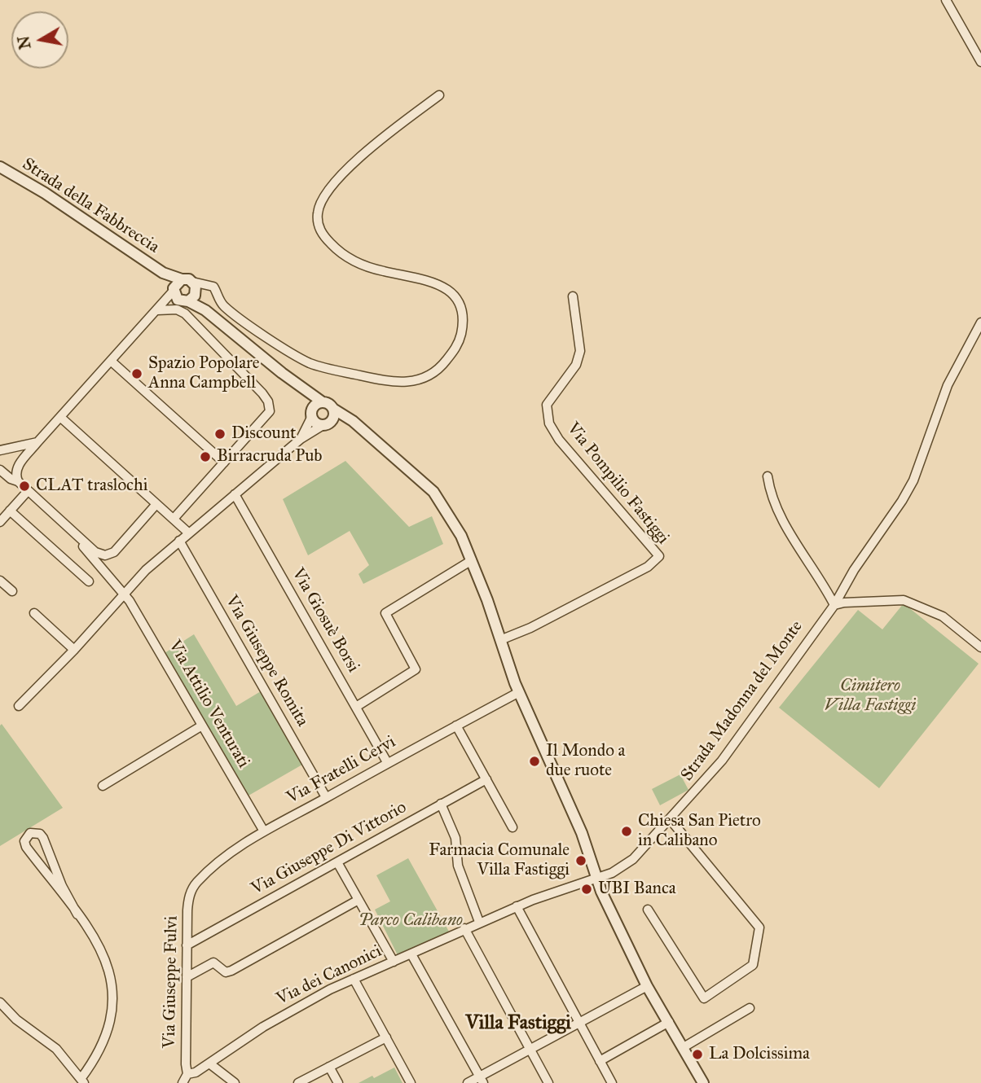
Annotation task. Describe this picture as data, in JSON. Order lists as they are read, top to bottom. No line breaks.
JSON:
{"streets":{"street":["Strada della Fabbreccia","Via Pompilio Fastiggi","Via Giosuè Borsi","Via Giuseppe Romita","Strada Madonna del Monte","Via Attilio Venturati","Via Fratelli Cervi","Via Giuseppe Di Vittorio","Via dei Canonici","Via Giuseppe Fulvi"]},"crossings":[["Via Giosuè Borsi","Via Fratelli Cervi"],["Via Giuseppe Romita","Via Fratelli Cervi"],["Strada Madonna del Monte","Via dei Canonici"],["Via Attilio Venturati","Via Fratelli Cervi"],["Via Fratelli Cervi","Via Giuseppe Fulvi"],["Via Giuseppe Di Vittorio","Via Giuseppe Fulvi"],["Via dei Canonici","Via Giuseppe Fulvi"]],"districts":["Villa Fastiggi"],"parks":["Cimitero Villa Fastiggi","Parco Calibano"],"places":["Spazio Popolare Anna Campbell","Discount","Birracruda Pub","CLAT traslochi","Il Mondo a due ruote","Chiesa San Pietro in Calibano","Farmacia Comunale Villa Fastiggi","UBI Banca","La Dolcissima"],"north":"left"}
